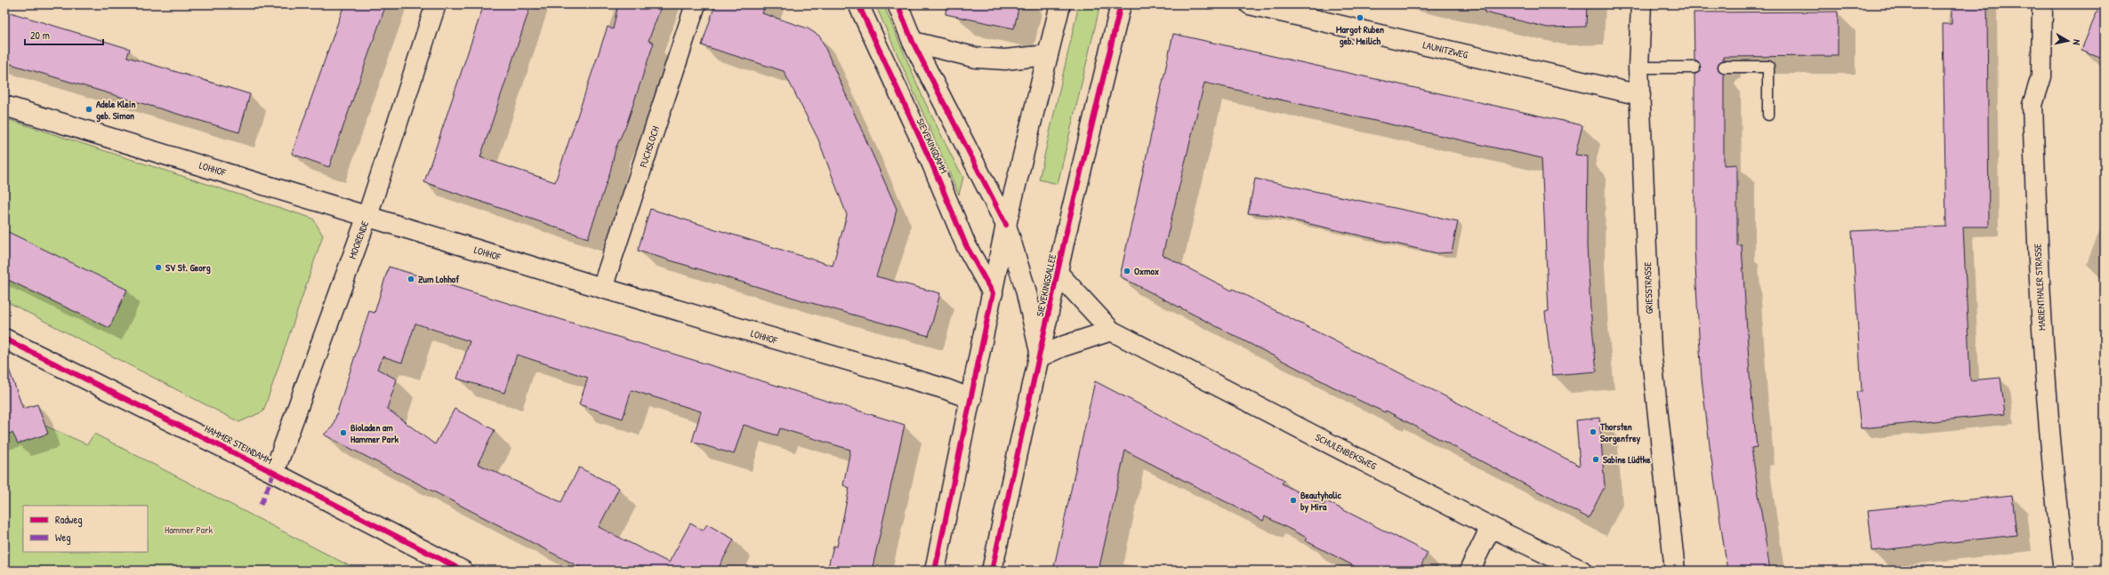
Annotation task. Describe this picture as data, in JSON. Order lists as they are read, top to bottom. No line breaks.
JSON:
{"streets":{"street":["LAUNITZWEG","SIEVEKINGDAMM","FUCHSLOCH","LOHHOF","MOORENDE","SIEVEKINGSALLEE","MARIENTHALER STRASSE","GRIESSTRASSE","HAMMER STEINDAMM","SCHULENBEKSWEG"]},"crossings":[["LAUNITZWEG","GRIESSTRASSE"],["FUCHSLOCH","LOHHOF"],["LOHHOF","MOORENDE"],["MOORENDE","HAMMER STEINDAMM"],["SIEVEKINGSALLEE","SCHULENBEKSWEG"]],"parks":["Hammer Park"],"places":["Margot Ruben geb. Meilich","Adele Klein geb. Simon","SV St. Georg","Oxmox","Zum Lohhof","Thorsten Sorgenfrey","Bioladen am Hammer Park","Sabine Lüdtke","Beautyholic by Mira"],"legend":["Radweg","Weg"],"scale_bar":"20 m","north":"right"}
